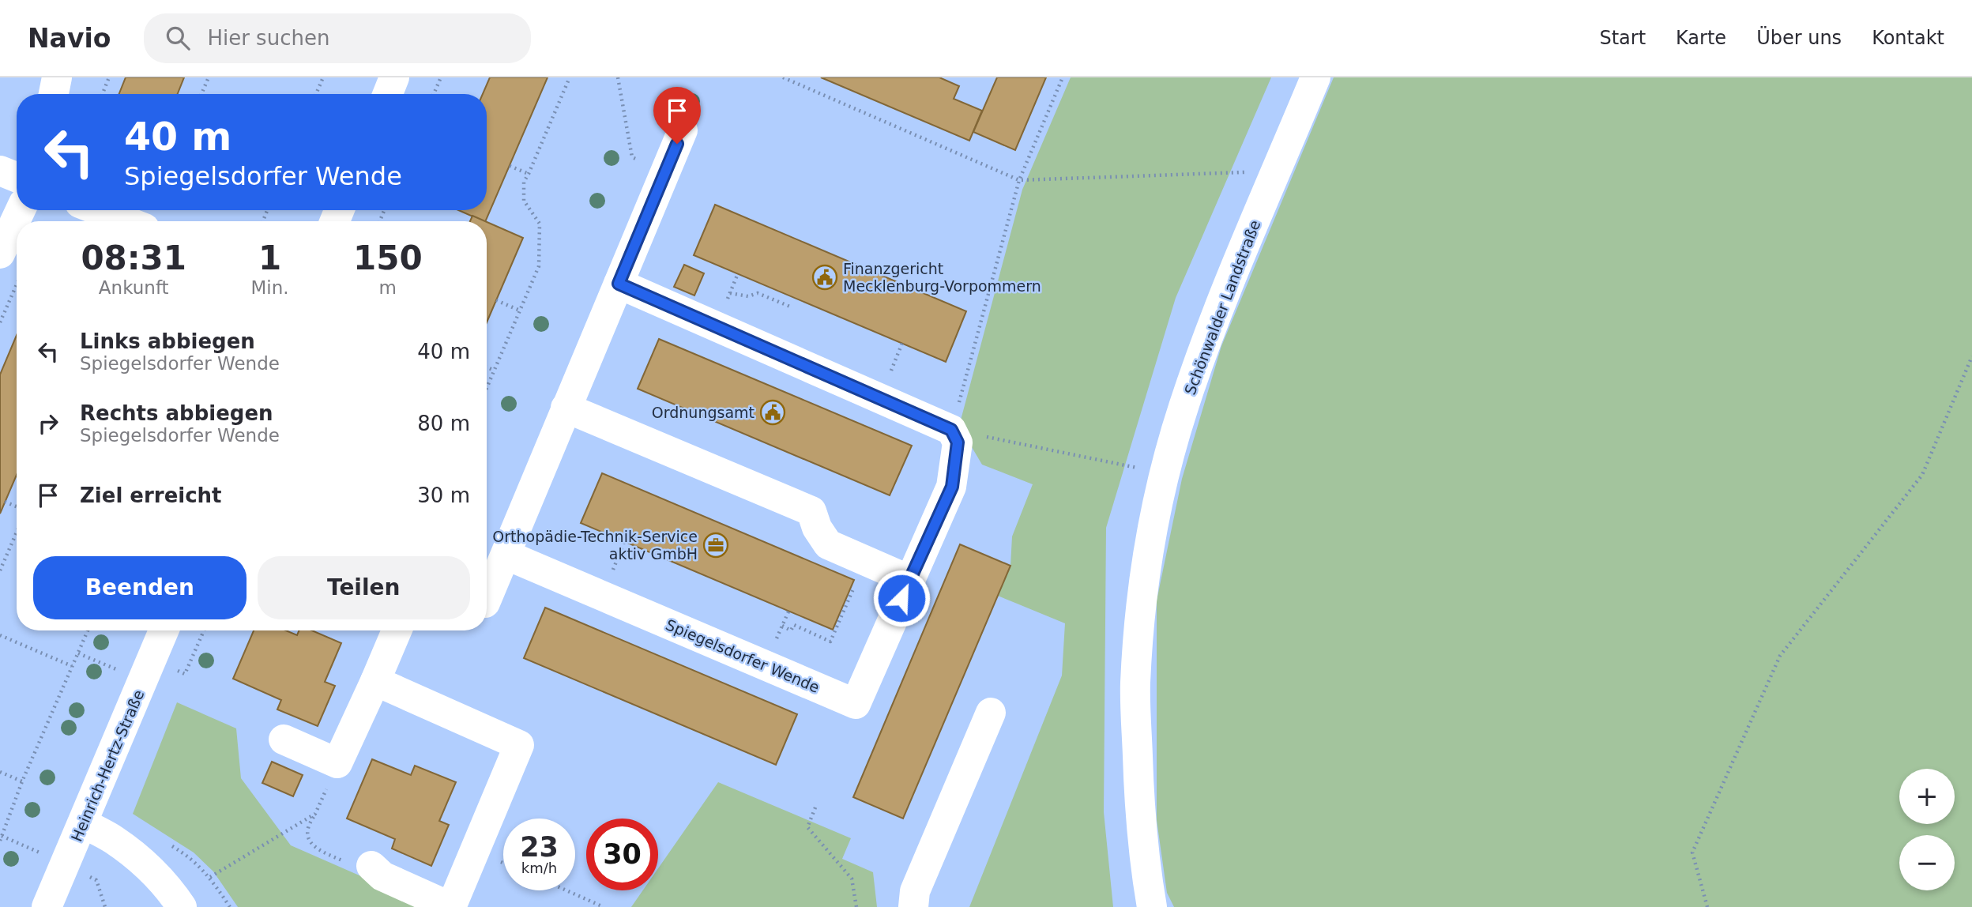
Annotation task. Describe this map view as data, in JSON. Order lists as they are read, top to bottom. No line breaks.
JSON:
{"streets":{"street":["Schönwalder Landstraße","Spiegelsdorfer Wende","Heinrich-Hertz-Straße"]},"places":{"public building":["Finanzgericht Mecklenburg-Vorpommern","Ordnungsamt"],"office":["Orthopädie-Technik-Service aktiv GmbH"]},"page":{"header":"Navio","search":"Hier suchen","nav":["Start","Karte","Über uns","Kontakt"],"turn":["40 m","Spiegelsdorfer Wende"],"eta":["08:31","Ankunft","1","Min.","150","m"],"list":[{"name":"Links abbiegen","note":"Spiegelsdorfer Wende","value":"40 m"},{"name":"Rechts abbiegen","note":"Spiegelsdorfer Wende","value":"80 m"},{"name":"Ziel erreicht","value":"30 m"}],"buttons":["Beenden","Teilen"],"map_buttons":["+","−"],"speed":"23 km/h","limit":"30"}}
